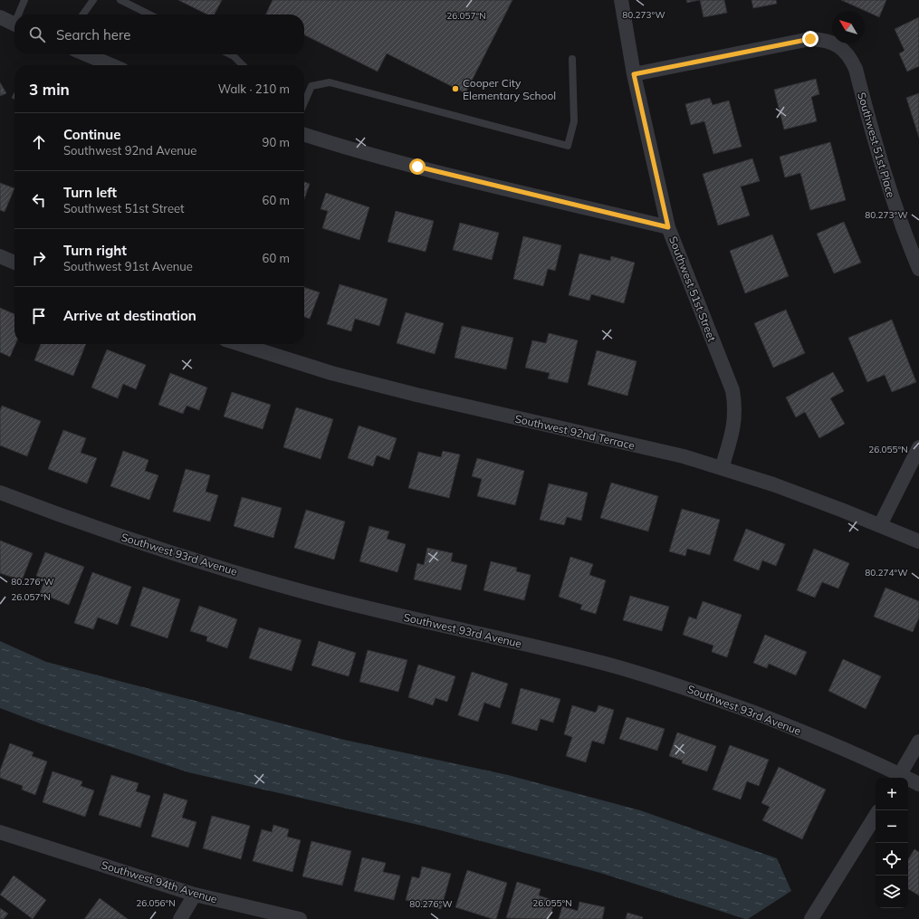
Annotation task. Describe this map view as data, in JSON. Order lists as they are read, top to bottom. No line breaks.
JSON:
{"streets":{"street":["Southwest 51st Place","Southwest 51st Street","Southwest 92nd Terrace","Southwest 93rd Avenue","Southwest 94th Avenue"]},"crossings":[["Southwest 51st Place","Southwest 51st Street"],["Southwest 51st Street","Southwest 92nd Terrace"]],"places":["Cooper City Elementary School"],"north":"top left","page":{"search":"Search here","heading":["3 min","Walk · 210 m"],"list":[["Continue","Southwest 92nd Avenue","90 m"],["Turn left","Southwest 51st Street","60 m"],["Turn right","Southwest 91st Avenue","60 m"],"Arrive at destination"],"map_buttons":["+","−"]},"coordinates":["80.273°W","26.057°N","26.055°N","80.274°W","80.276°W","26.056°N"]}
